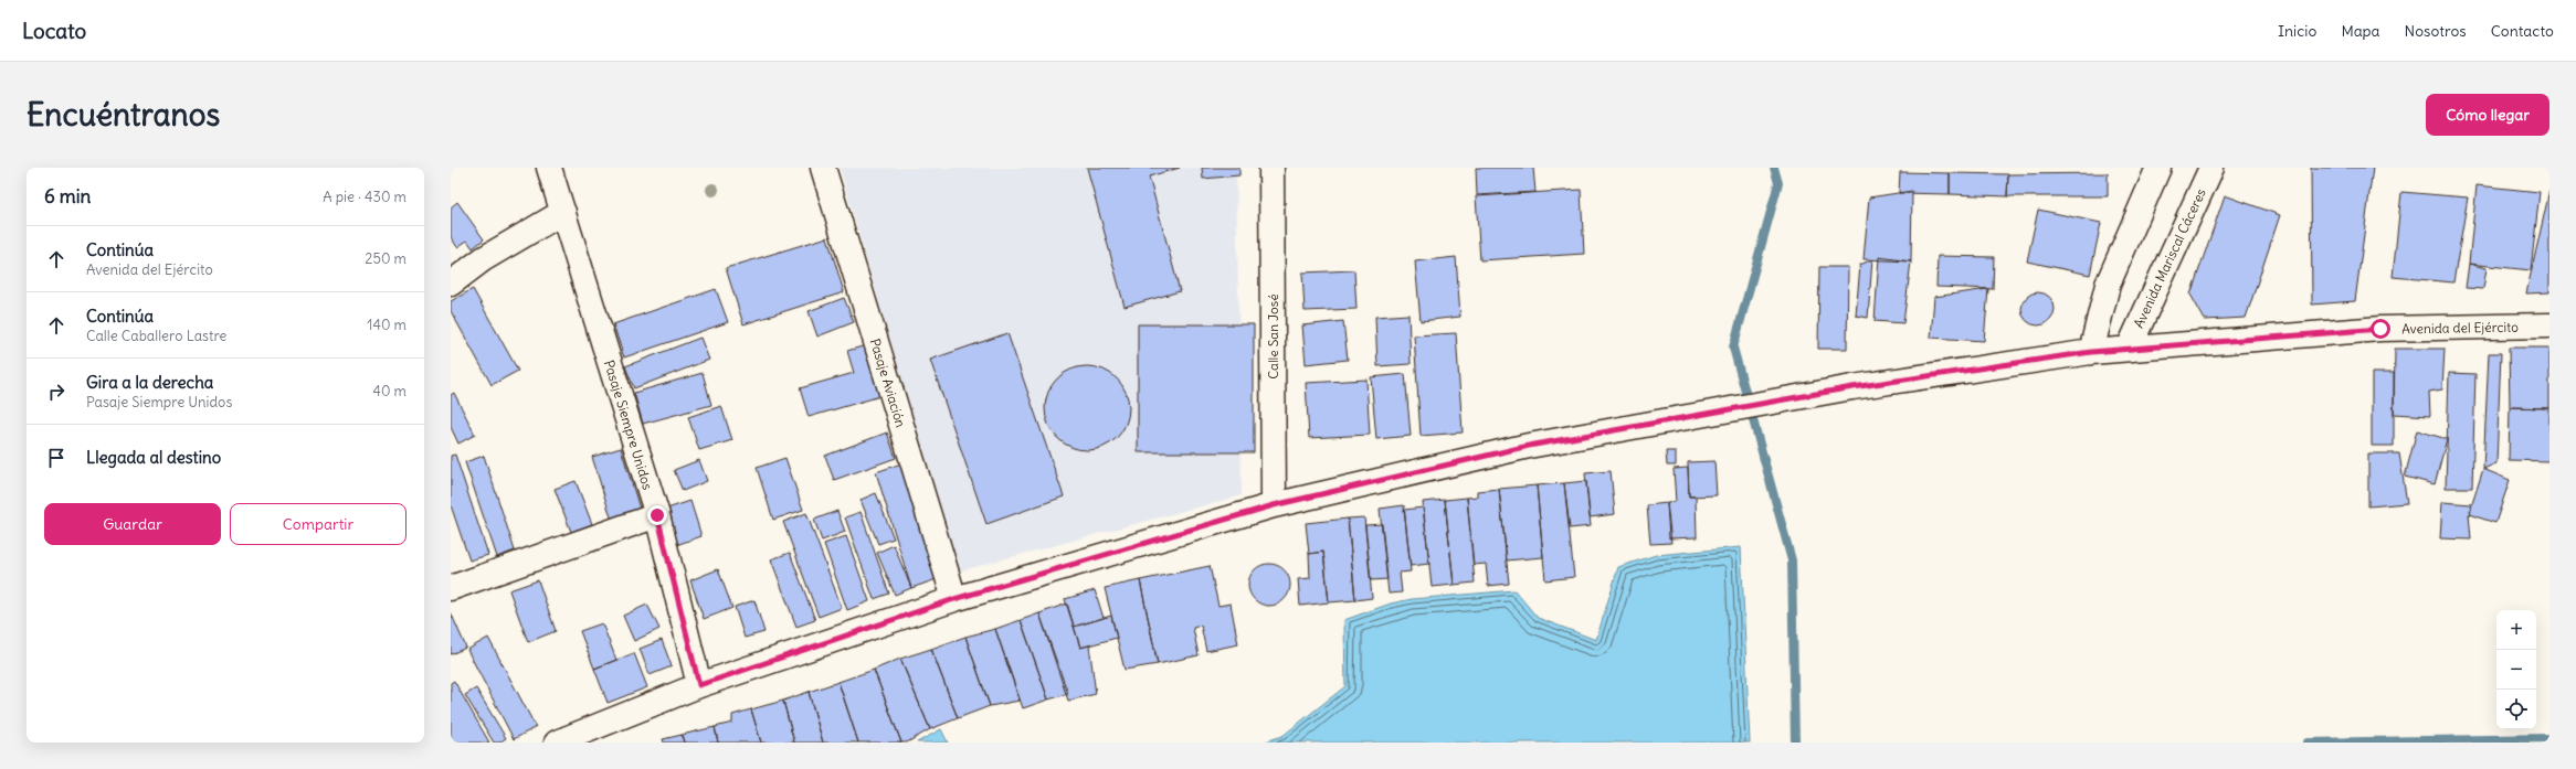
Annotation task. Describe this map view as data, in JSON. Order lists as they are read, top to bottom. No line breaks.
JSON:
{"streets":{"street":["Avenida Mariscal Cáceres","Avenida del Ejército","Calle San José","Pasaje Aviación","Pasaje Siempre Unidos"]},"crossings":[["Avenida Mariscal Cáceres","Avenida del Ejército"],["Avenida del Ejército","Calle San José"],["Avenida del Ejército","Pasaje Aviación"],["Avenida del Ejército","Pasaje Siempre Unidos"]],"page":{"header":"Locato","nav":["Inicio","Mapa","Nosotros","Contacto"],"buttons":["Cómo llegar",["Guardar","Compartir"]],"title":"Encuéntranos","heading":["6 min","A pie · 430 m"],"list":[["Continúa","Avenida del Ejército","250 m"],["Continúa","Calle Caballero Lastre","140 m"],["Gira a la derecha","Pasaje Siempre Unidos","40 m"],"Llegada al destino"],"map_buttons":["+","−"]}}
